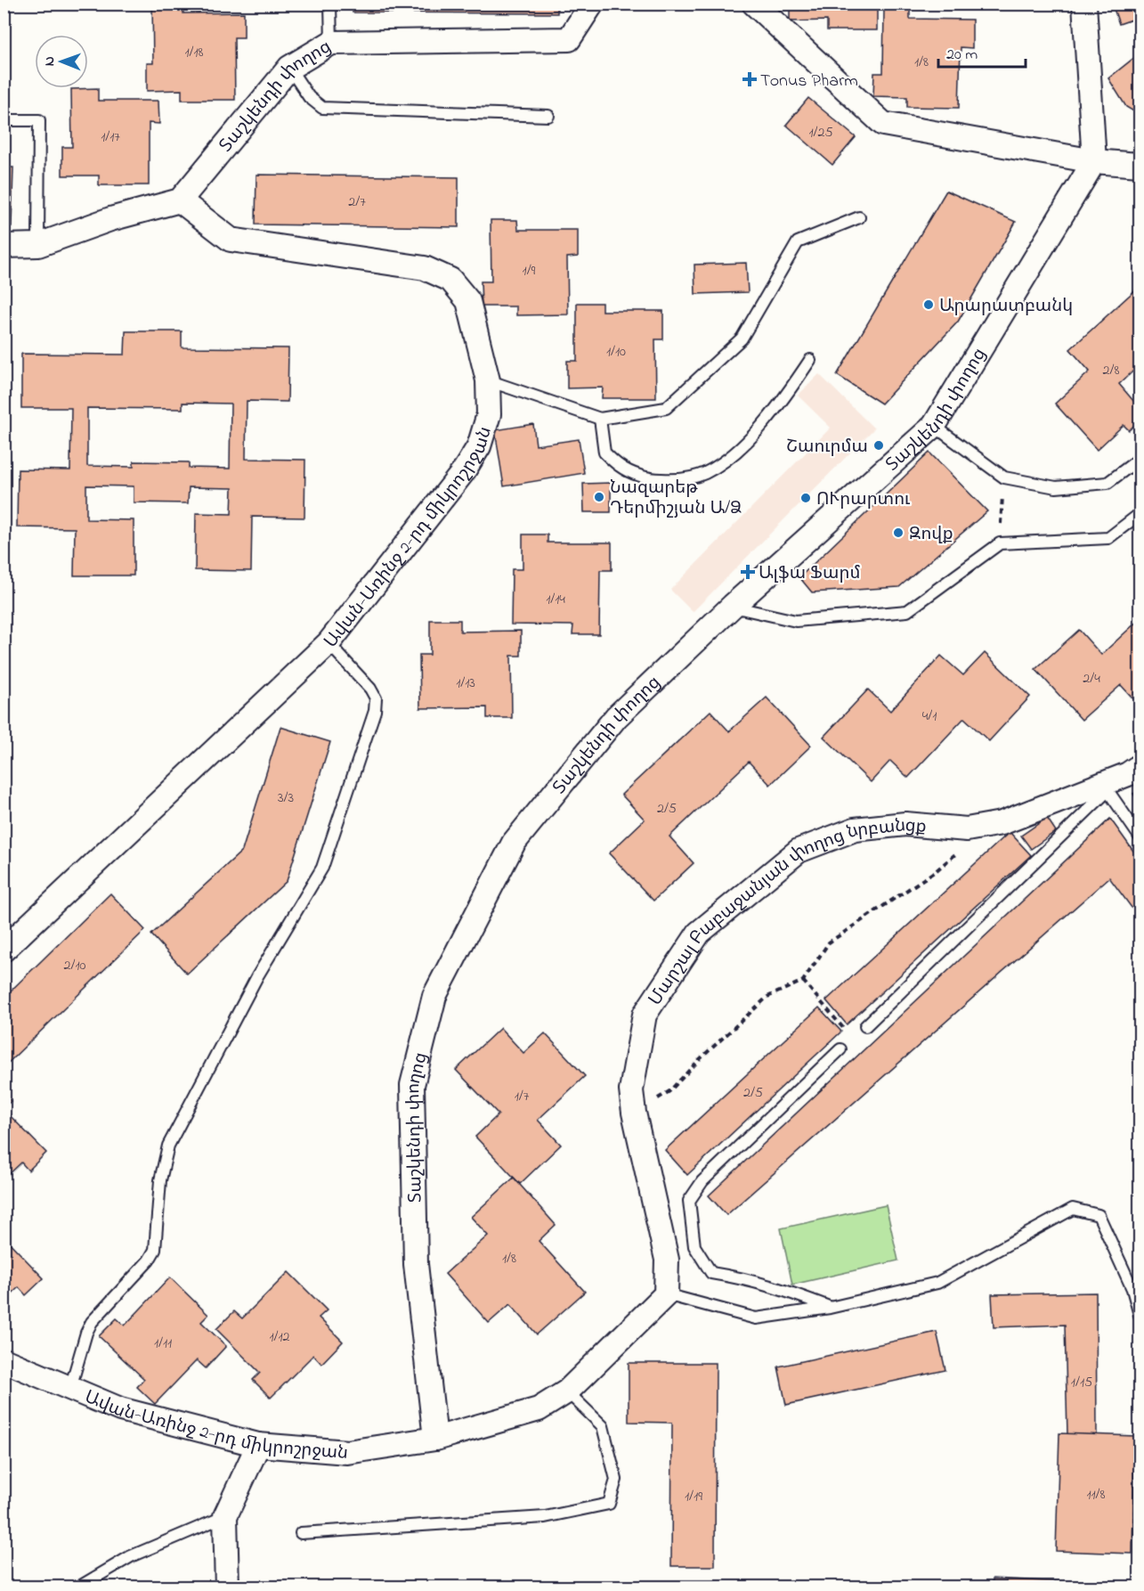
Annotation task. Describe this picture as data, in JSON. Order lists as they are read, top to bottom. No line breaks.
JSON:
{"streets":{"street":["Տաշկենդի փողոց","Ավան-Առինջ 2-րդ միկրոշրջան","Մարշալ Բաբաջանյան փողոց նրբանցք"]},"crossings":[["Տաշկենդի փողոց","Ավան-Առինջ 2-րդ միկրոշրջան"]],"places":{"health":["Tonus Pharm","Ալֆա Ֆարմ"],"other":["Արարատբանկ","Շաուրմա","Նազարեթ Դերմիշյան Ա/Ձ","ՈՒրարտու","Զովք"]},"house_numbers":["1/18","1/8","1/25","1/17","2/7","1/9","1/10","2/8","1/14","2/4","1/13","4/1","3/3","2/5","2/10","2/5","1/7","1/8","1/12","1/11","1/15","11/8","1/19"],"scale_bar":"20 m","north":"left"}
